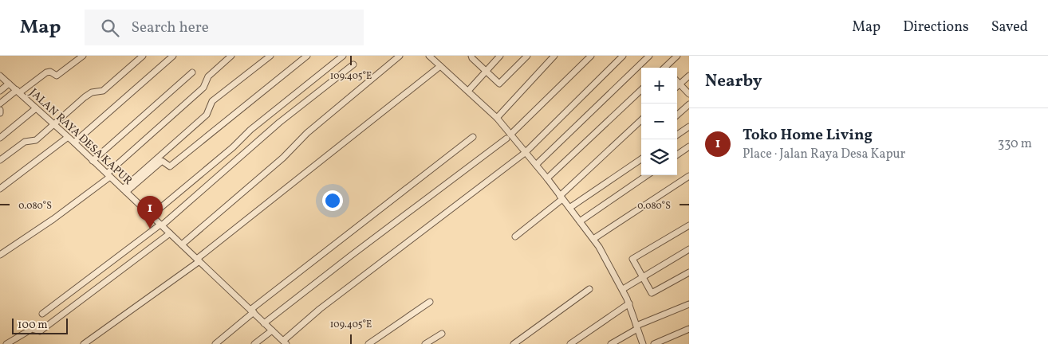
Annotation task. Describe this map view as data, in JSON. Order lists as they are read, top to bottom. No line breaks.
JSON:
{"streets":{"street":["JALAN RAYA DESA KAPUR"]},"scale_bar":"100 m","page":{"header":"Map","search":"Search here","nav":["Map","Directions","Saved"],"heading":"Nearby","map_buttons":["+","−"],"list":[{"mark":"1","name":"Toko Home Living","note":"Place · Jalan Raya Desa Kapur","value":"330 m"}],"pins":"1","scale":"100 m"},"coordinates":["109.405°E","0.080°S"]}
